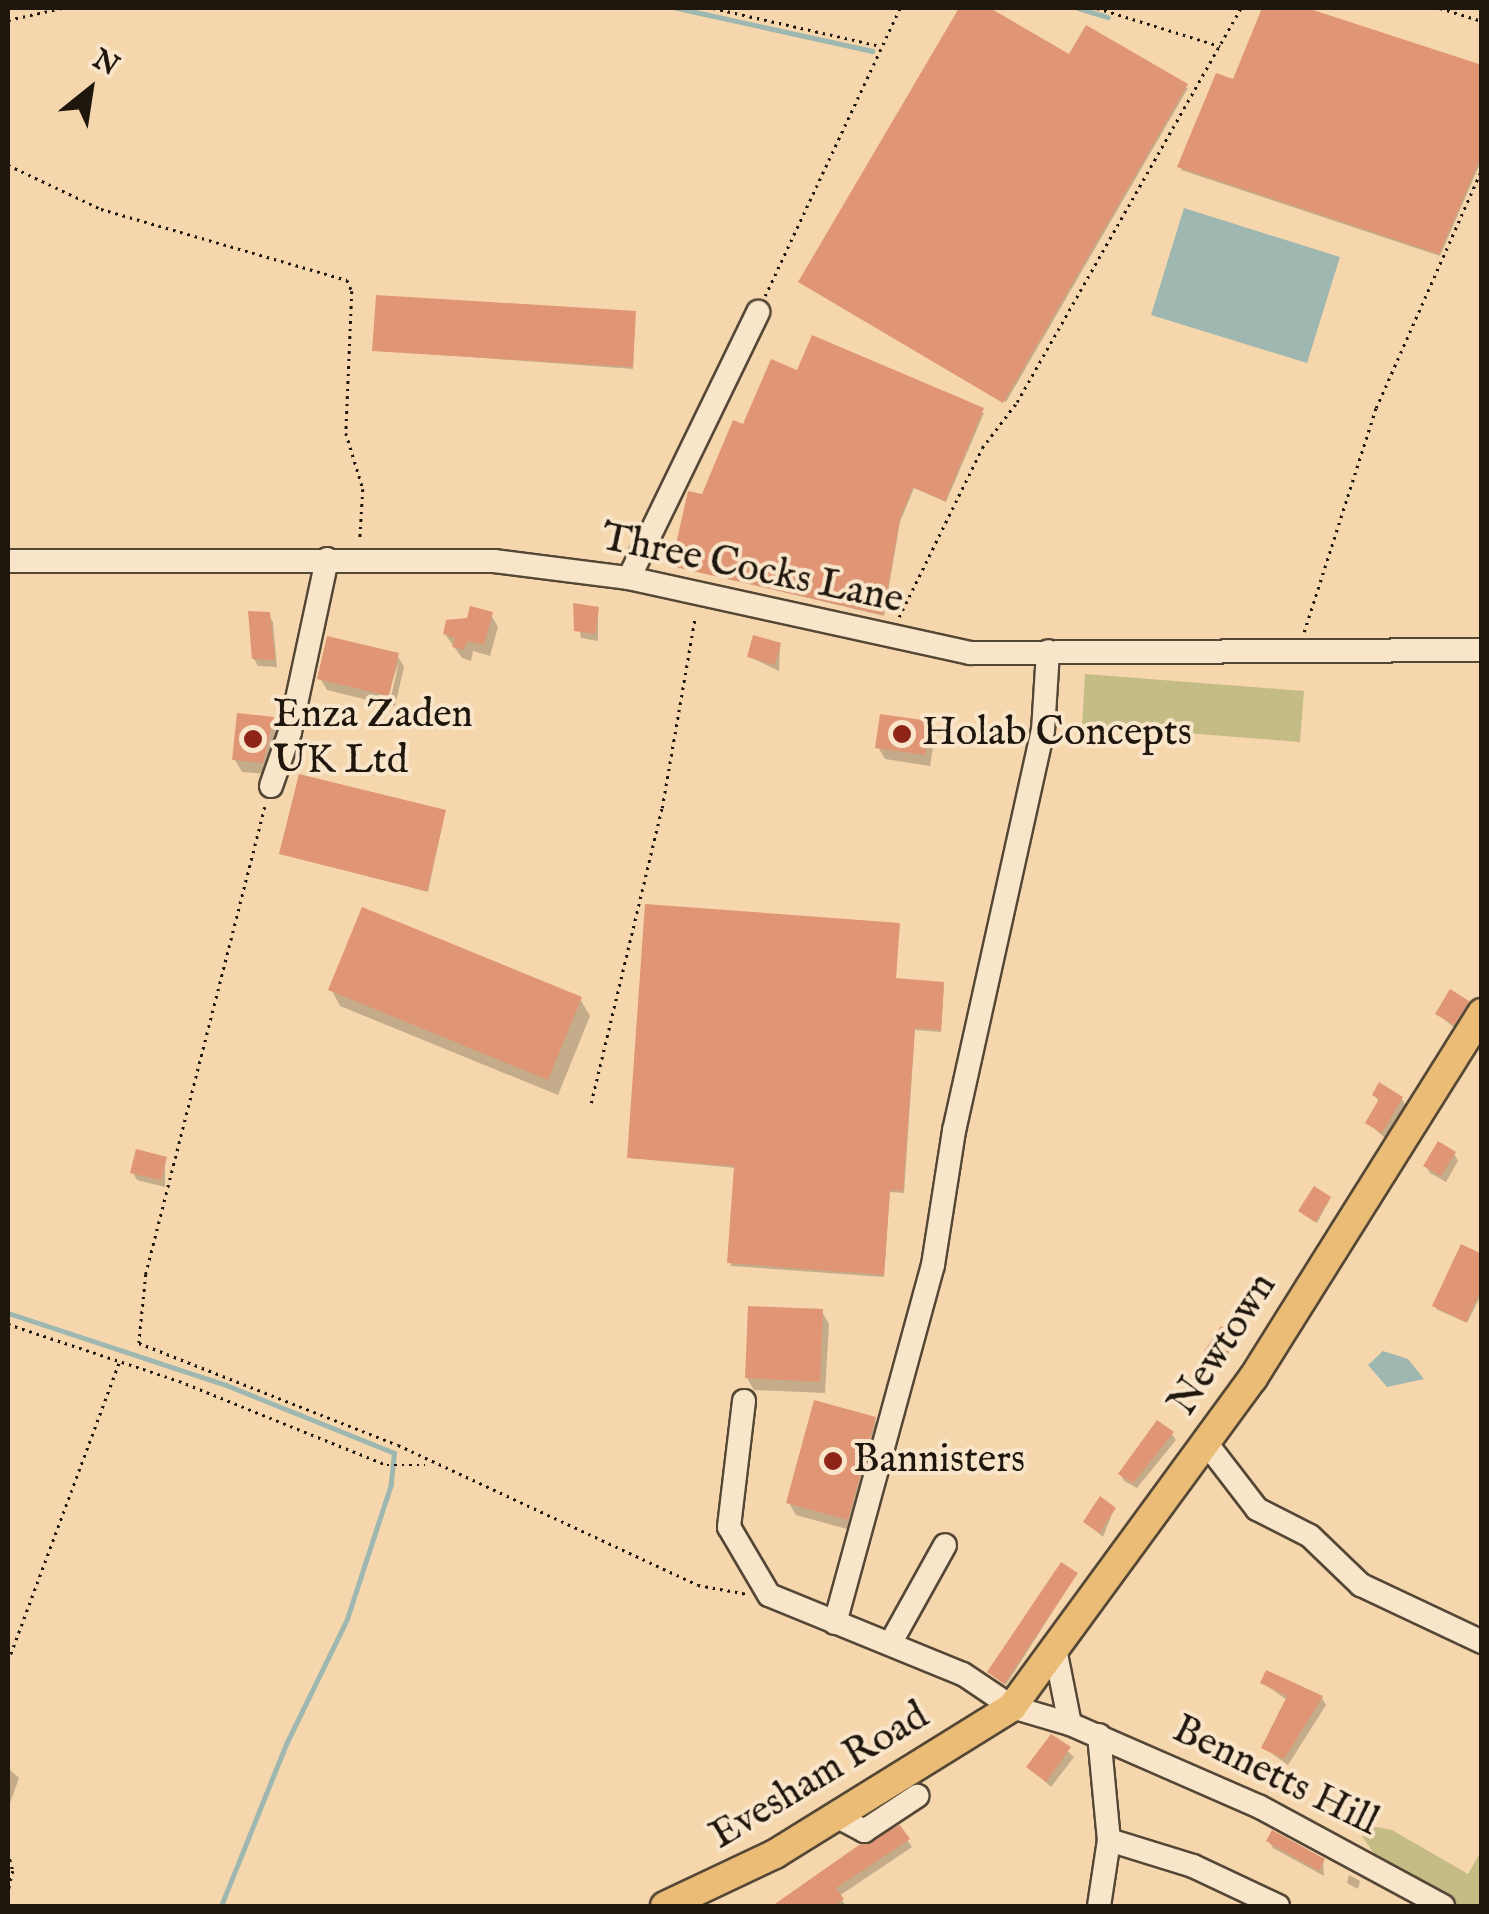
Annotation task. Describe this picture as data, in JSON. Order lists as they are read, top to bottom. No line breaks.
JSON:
{"streets":{"main road":["Newtown","Evesham Road"],"street":["Three Cocks Lane","Bennetts Hill"]},"crossings":[["Newtown","Evesham Road"],["Newtown","Bennetts Hill"],["Evesham Road","Bennetts Hill"]],"places":["Holab Concepts","Enza Zaden UK Ltd","Bannisters"],"north":"top right"}
